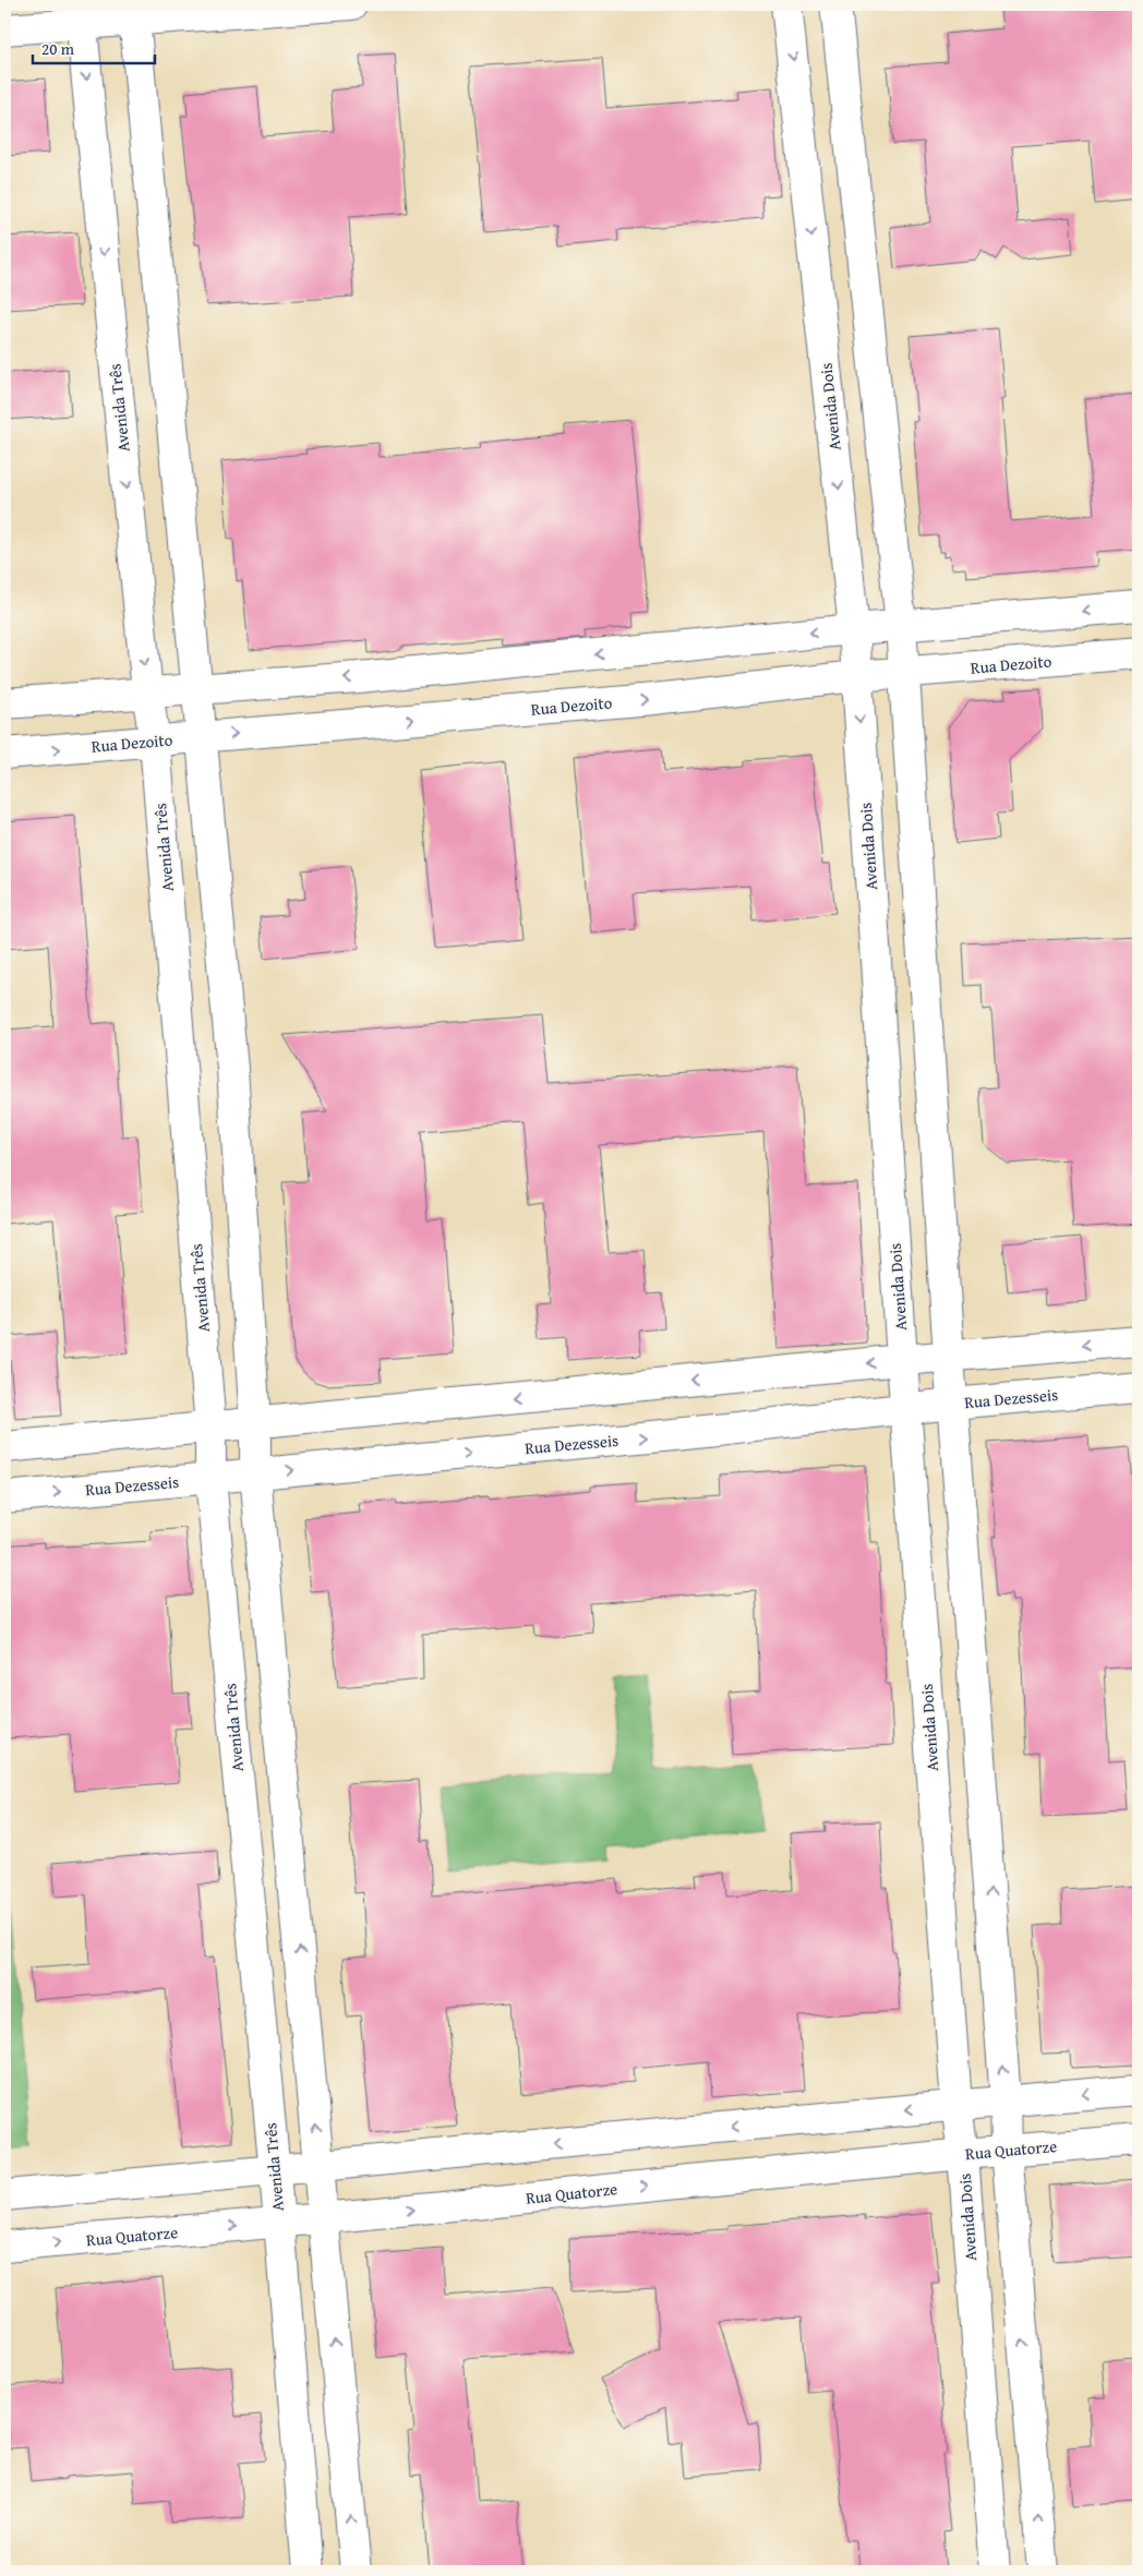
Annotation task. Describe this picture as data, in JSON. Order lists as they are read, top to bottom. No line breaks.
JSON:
{"streets":{"street":["Avenida Dois","Avenida Três","Rua Dezoito","Rua Dezesseis","Rua Quatorze"]},"crossings":[["Avenida Dois","Rua Dezoito"],["Avenida Dois","Rua Dezesseis"],["Avenida Dois","Rua Quatorze"],["Avenida Três","Rua Dezoito"],["Avenida Três","Rua Dezesseis"],["Avenida Três","Rua Quatorze"]],"scale_bar":"20 m"}
